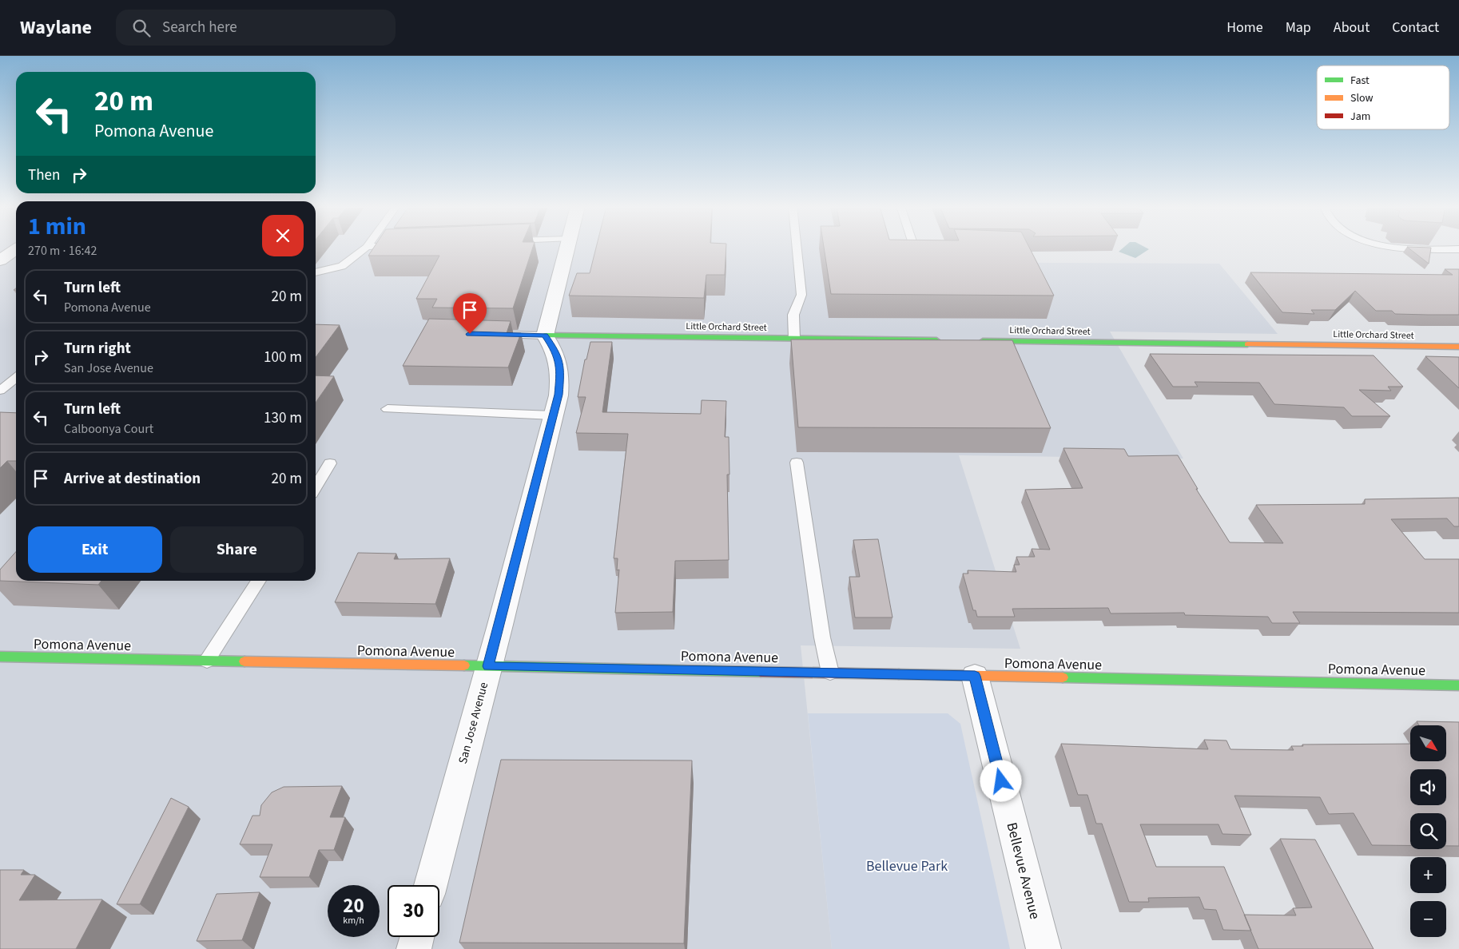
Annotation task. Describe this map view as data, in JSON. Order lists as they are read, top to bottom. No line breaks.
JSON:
{"streets":{"street":["Little Orchard Street","Pomona Avenue","San Jose Avenue","Bellevue Avenue"]},"crossings":[["Little Orchard Street","San Jose Avenue"],["Pomona Avenue","San Jose Avenue"],["Pomona Avenue","Bellevue Avenue"]],"parks":["Bellevue Park"],"legend":["Fast","Slow","Jam"],"north":"bottom right","page":{"header":"Waylane","search":"Search here","nav":["Home","Map","About","Contact"],"turn":["20 m","Pomona Avenue"],"then":"Then","heading":["1 min","270 m · 16:42"],"list":[{"name":"Turn left","note":"Pomona Avenue","value":"20 m"},{"name":"Turn right","note":"San Jose Avenue","value":"100 m"},{"name":"Turn left","note":"Calboonya Court","value":"130 m"},{"name":"Arrive at destination","value":"20 m"}],"buttons":["Exit","Share"],"map_buttons":["+","−"],"speed":"20 km/h","limit":"30"}}
